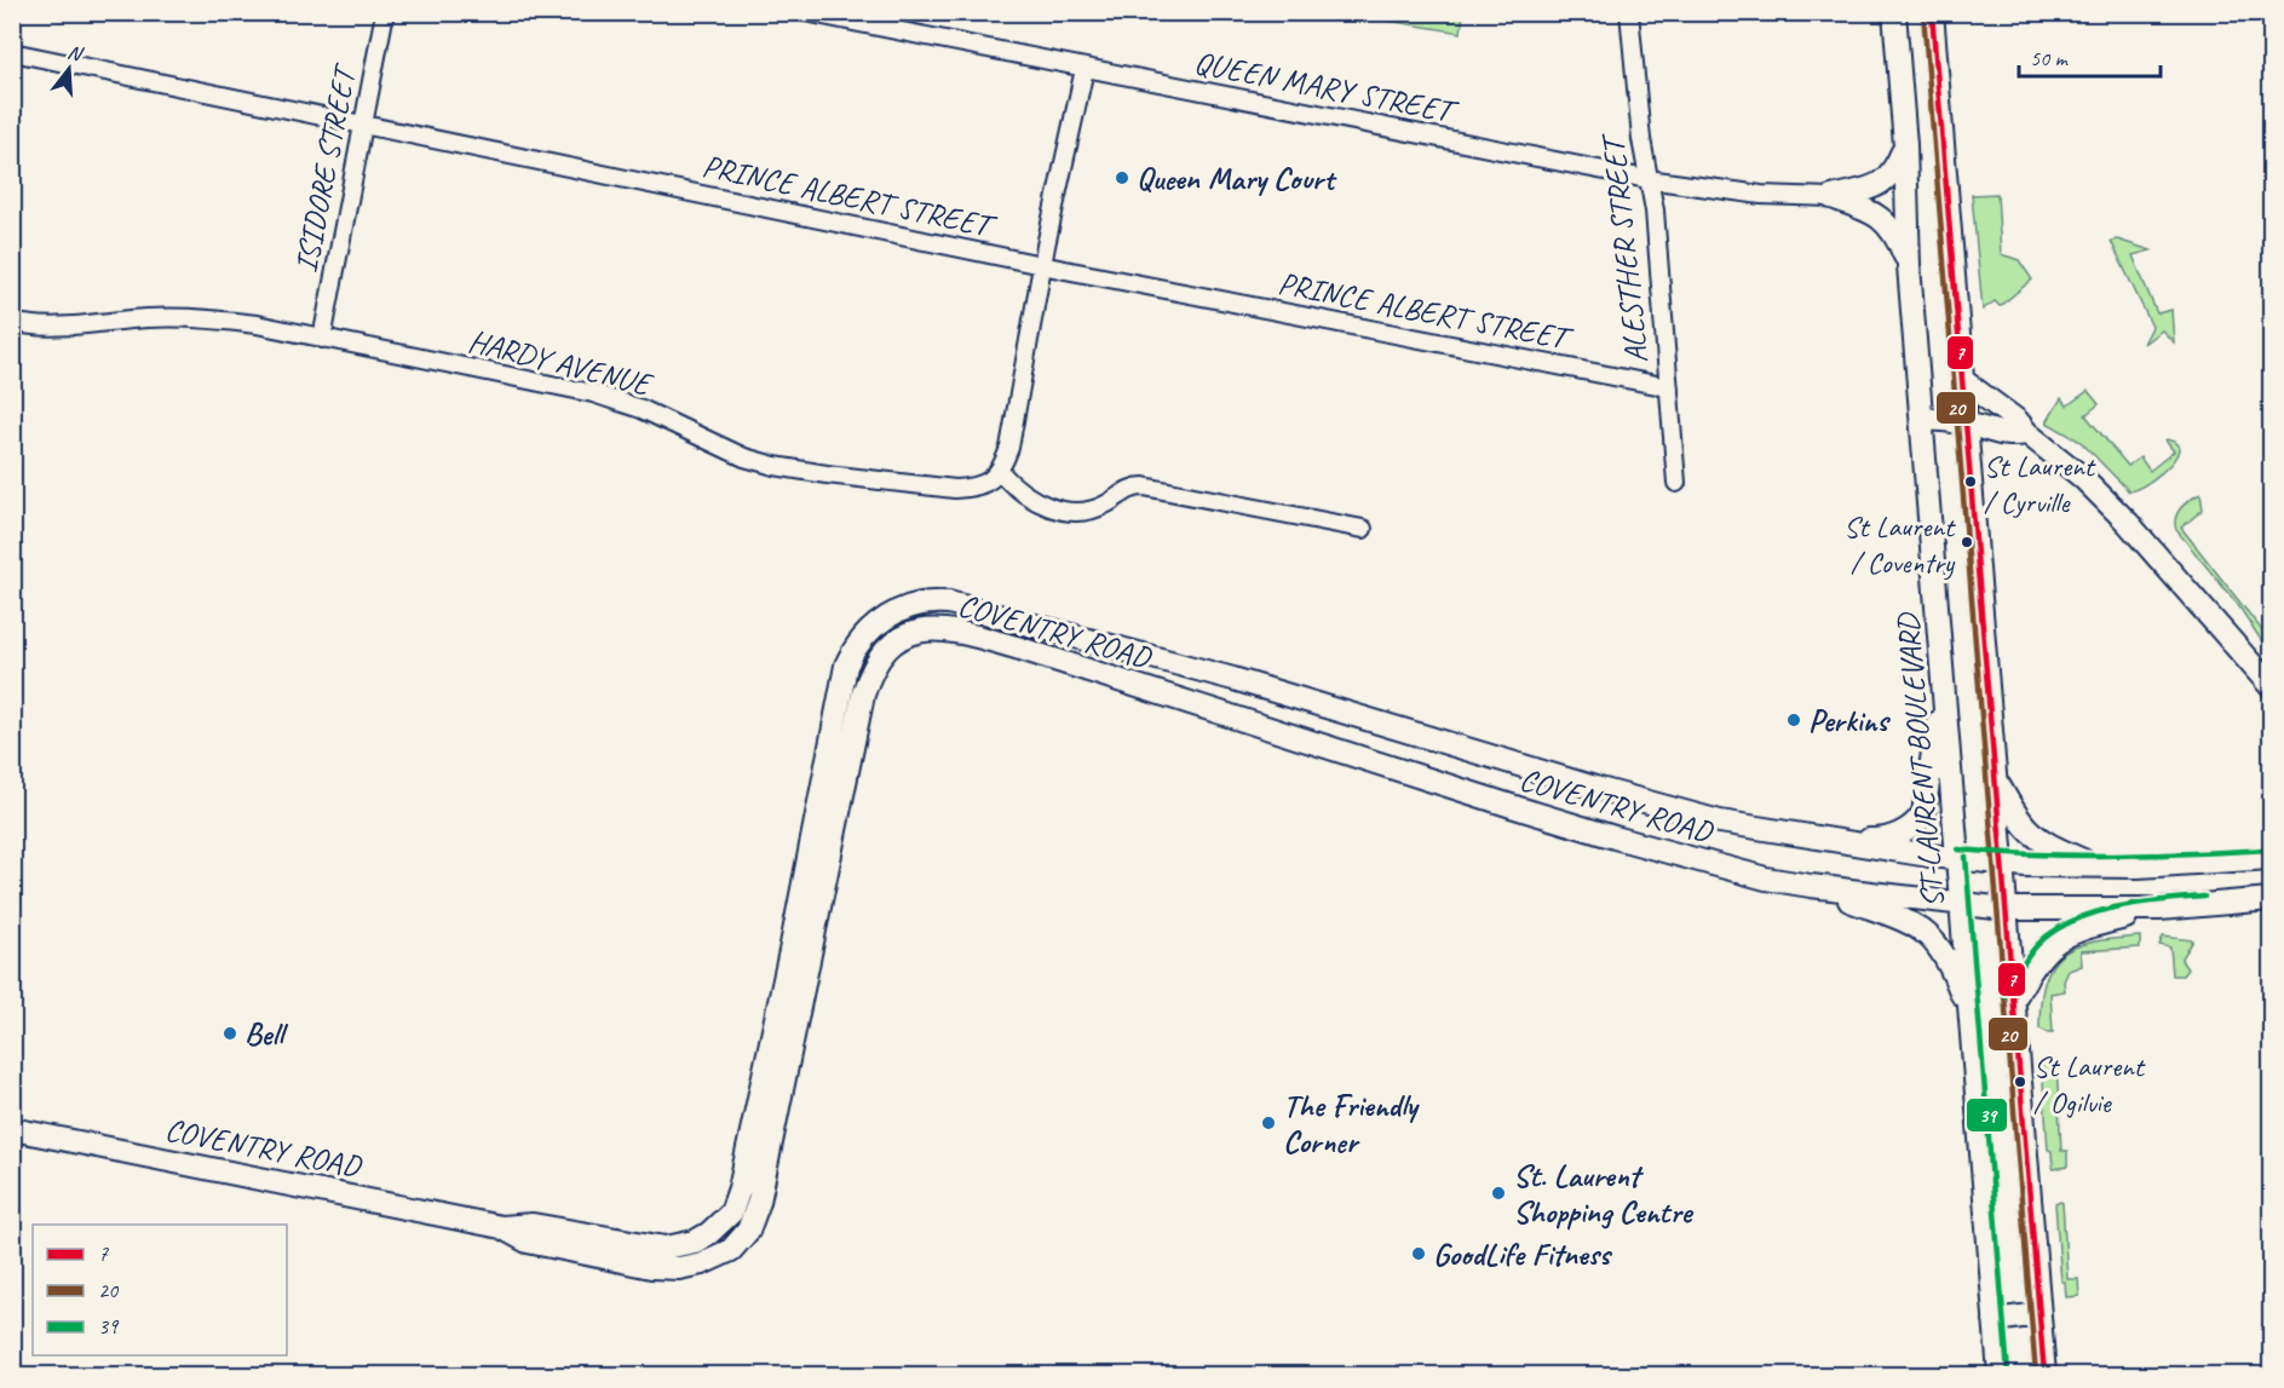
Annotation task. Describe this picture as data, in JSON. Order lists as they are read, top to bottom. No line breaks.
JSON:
{"streets":{"main road":["COVENTRY ROAD","ST-LAURENT BOULEVARD"],"street":["QUEEN MARY STREET","ISIDORE STREET","PRINCE ALBERT STREET","ALESTHER STREET","HARDY AVENUE"]},"crossings":[["QUEEN MARY STREET","ALESTHER STREET"],["ISIDORE STREET","PRINCE ALBERT STREET"],["ISIDORE STREET","HARDY AVENUE"],["PRINCE ALBERT STREET","ALESTHER STREET"],["COVENTRY ROAD","ST-LAURENT BOULEVARD"]],"places":["Queen Mary Court","St Laurent / Cyrville","St Laurent / Coventry","Perkins","Bell","St Laurent / Ogilvie","The Friendly Corner","St. Laurent Shopping Centre","GoodLife Fitness"],"lines":["transit line 7","transit line 20","transit line 39"],"legend":["7","20","39"],"scale_bar":"50 m","north":"top"}
